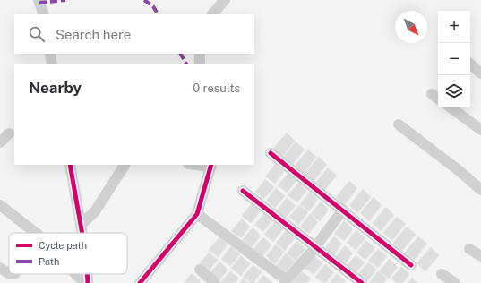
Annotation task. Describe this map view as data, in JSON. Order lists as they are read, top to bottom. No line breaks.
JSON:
{"legend":["Cycle path","Path"],"north":"bottom right","page":{"map_buttons":["+","−"],"search":"Search here","heading":["Nearby","0 results"]}}
